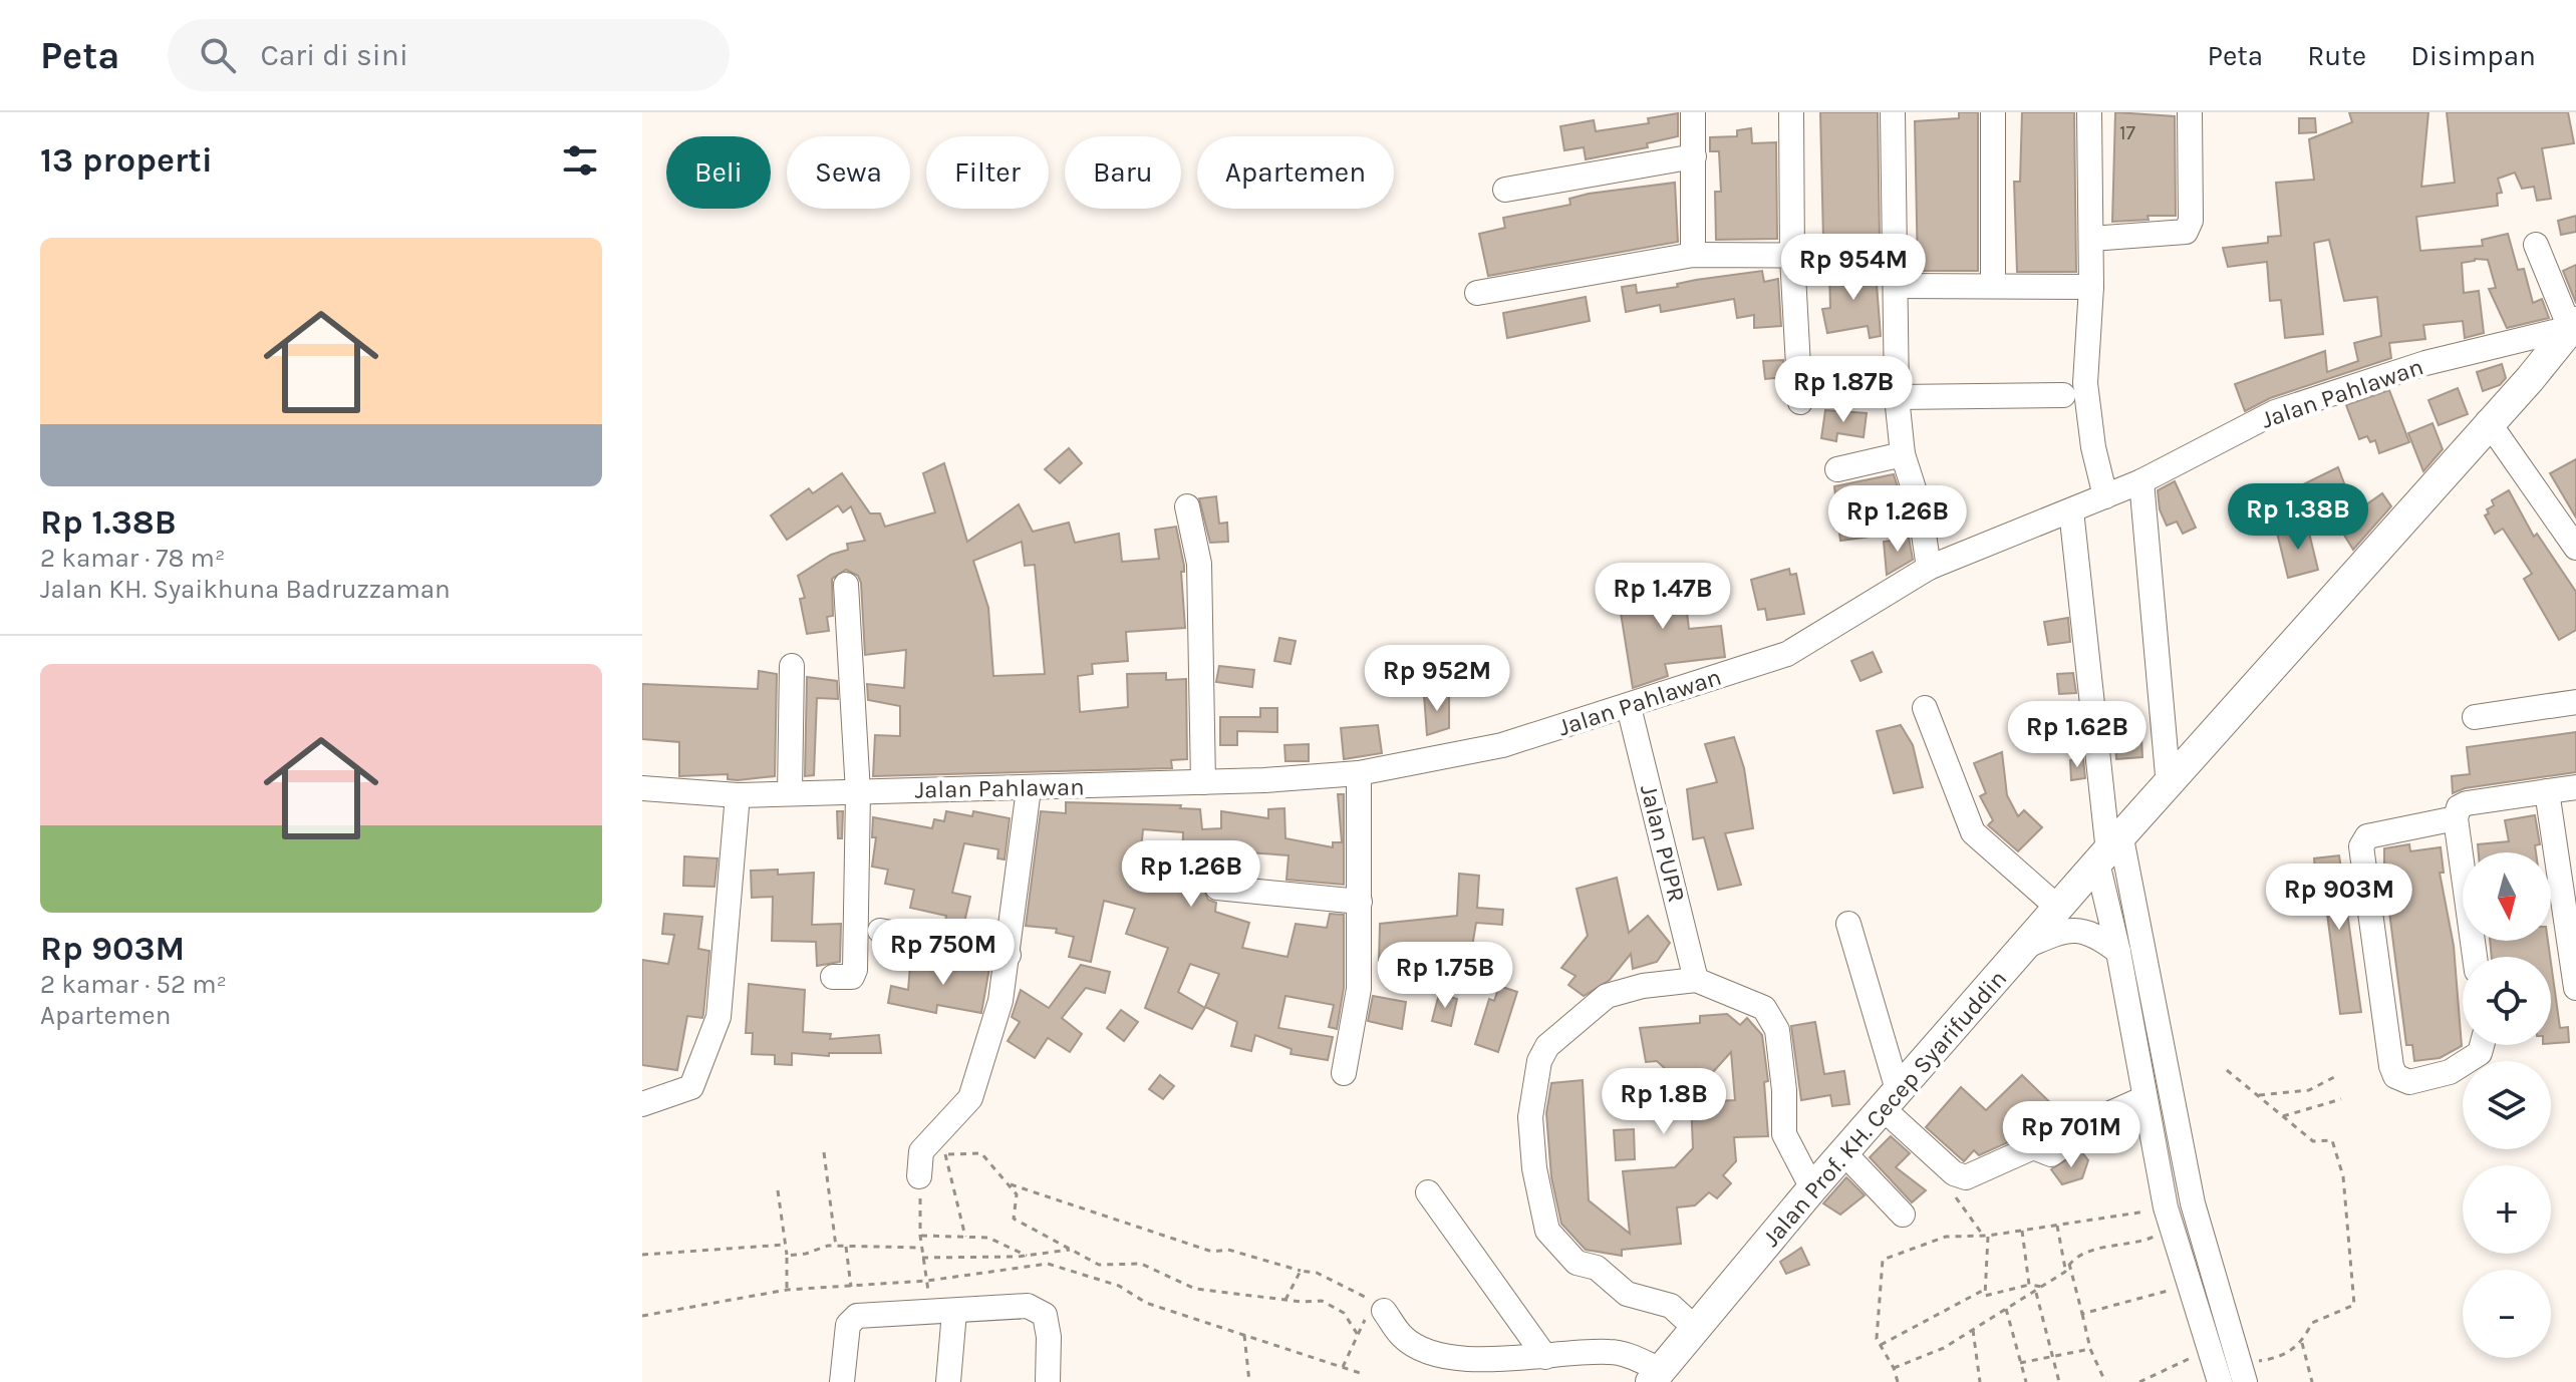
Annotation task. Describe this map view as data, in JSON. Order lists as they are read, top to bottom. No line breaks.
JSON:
{"streets":{"main road":["Jalan Prof. KH. Cecep Syarifuddin"],"street":["Jalan Pahlawan","Jalan PUPR"]},"crossings":[["Jalan Pahlawan","Jalan PUPR"],["Jalan Pahlawan","Jalan Prof. KH. Cecep Syarifuddin"]],"house_numbers":["17"],"north":"bottom","page":{"header":"Peta","search":"Cari di sini","nav":["Peta","Rute","Disimpan"],"heading":"13 properti","chip":["Beli","Sewa","Filter","Baru","Apartemen"],"list":[{"name":"Rp 1.38B","note":"2 kamar · 78 m² · Jalan KH. Syaikhuna Badruzzaman"},{"name":"Rp 903M","note":"2 kamar · 52 m² · Apartemen"}],"price":["Rp 954M","Rp 1.87B","Rp 1.38B","Rp 1.26B","Rp 1.47B","Rp 952M","Rp 1.62B","Rp 1.26B","Rp 903M","Rp 750M","Rp 1.75B","Rp 1.8B","Rp 701M"],"map_buttons":["+","−"]}}
